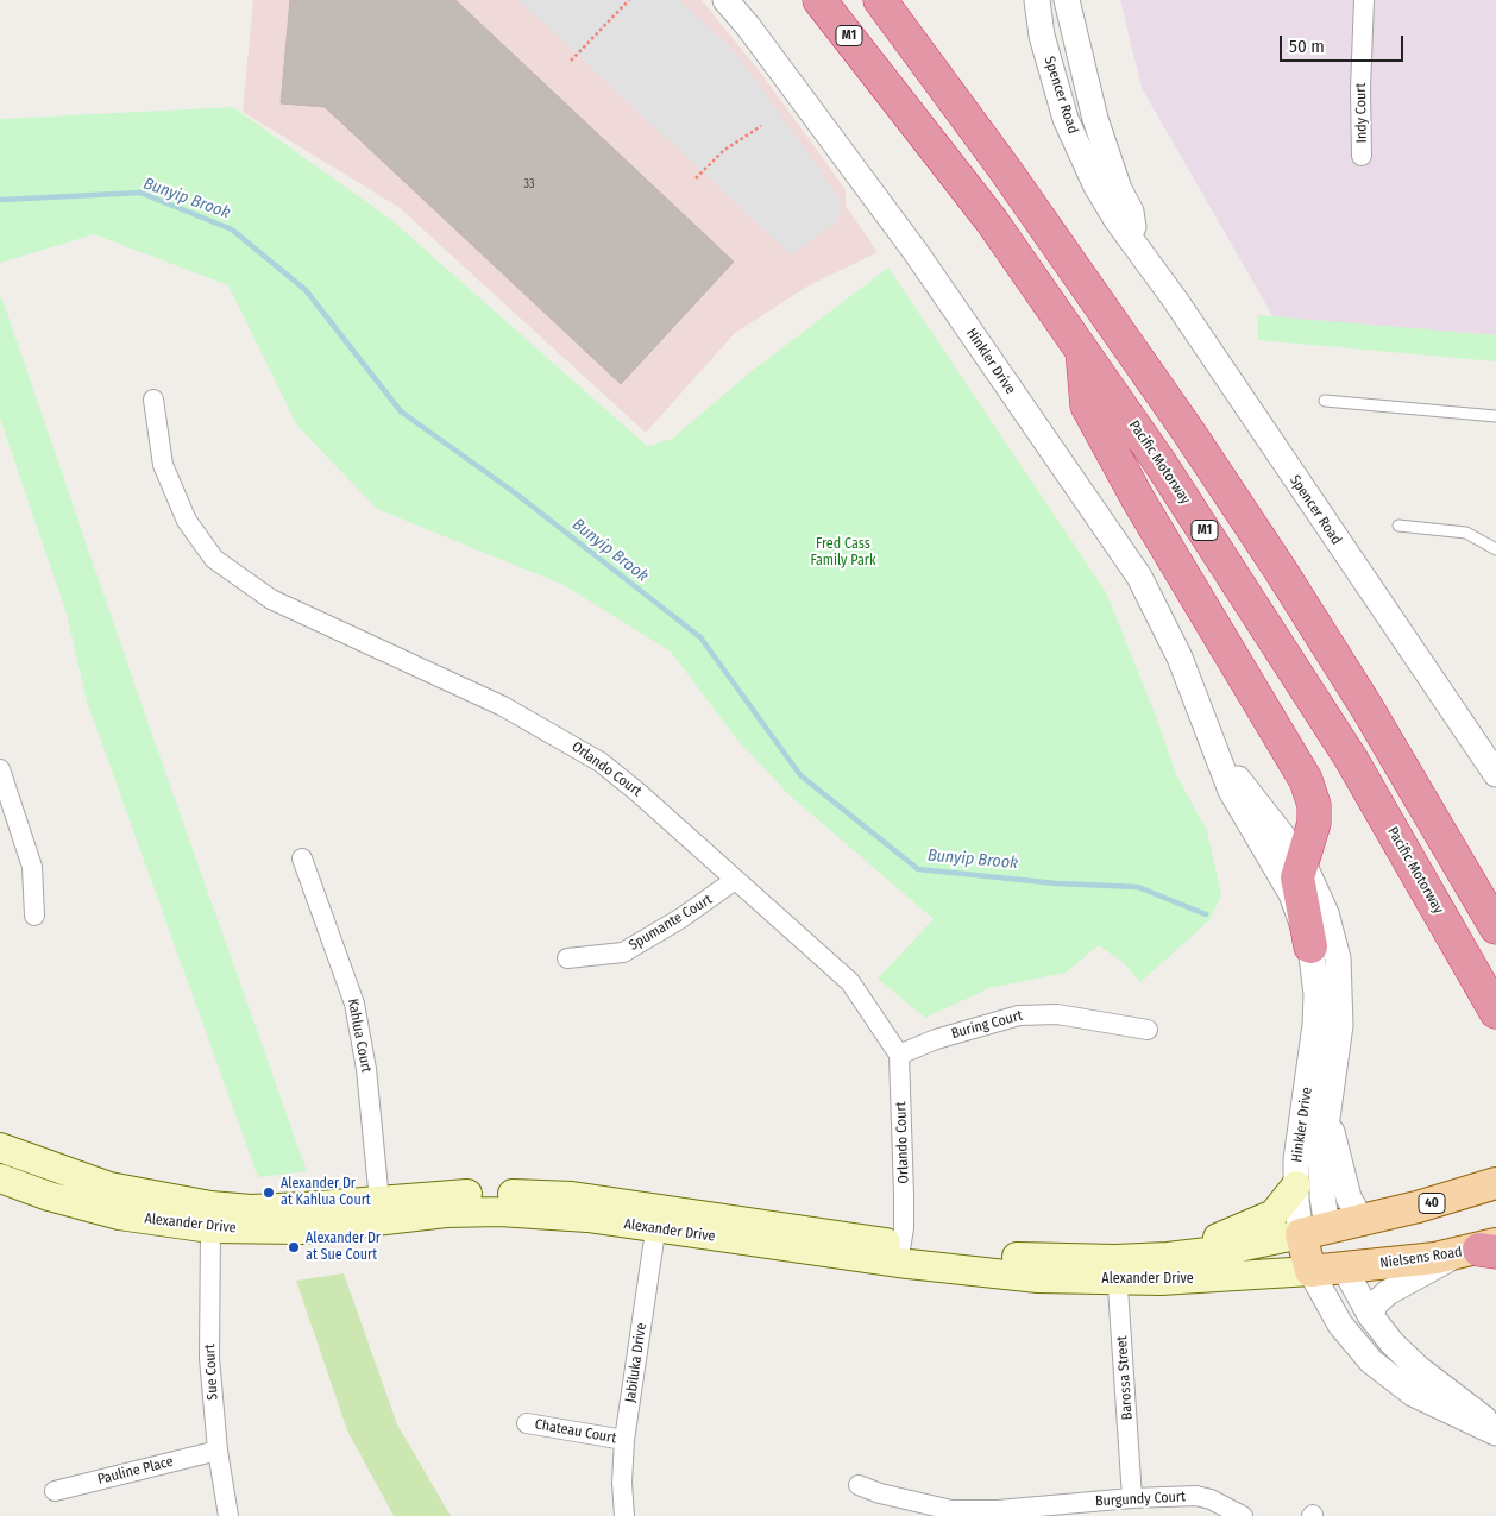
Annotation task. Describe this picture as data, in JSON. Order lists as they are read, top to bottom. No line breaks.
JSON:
{"streets":{"highway":["M1","Pacific Motorway"],"main road":["Hinkler Drive","40","Alexander Drive","Nielsens Road"],"street":["Spencer Road","Indy Court","Orlando Court","Spumante Court","Buring Court","Kahlua Court","Jabiluka Drive","Sue Court","Barossa Street","Chateau Court","Pauline Place","Burgundy Court"]},"crossings":[["Hinkler Drive","40"],["Hinkler Drive","Alexander Drive"],["Hinkler Drive","Nielsens Road"],["Orlando Court","Spumante Court"],["Orlando Court","Buring Court"],["Orlando Court","Alexander Drive"],["Kahlua Court","Alexander Drive"],["40","Alexander Drive"],["Alexander Drive","Nielsens Road"],["Alexander Drive","Jabiluka Drive"],["Alexander Drive","Sue Court"],["Alexander Drive","Barossa Street"],["Jabiluka Drive","Chateau Court"],["Sue Court","Pauline Place"],["Barossa Street","Burgundy Court"]],"water":["Bunyip Brook"],"parks":["Fred Cass Family Park"],"places":["Alexander Dr at Kahlua Court","Alexander Dr at Sue Court"],"house_numbers":["33"],"scale_bar":"50 m"}
